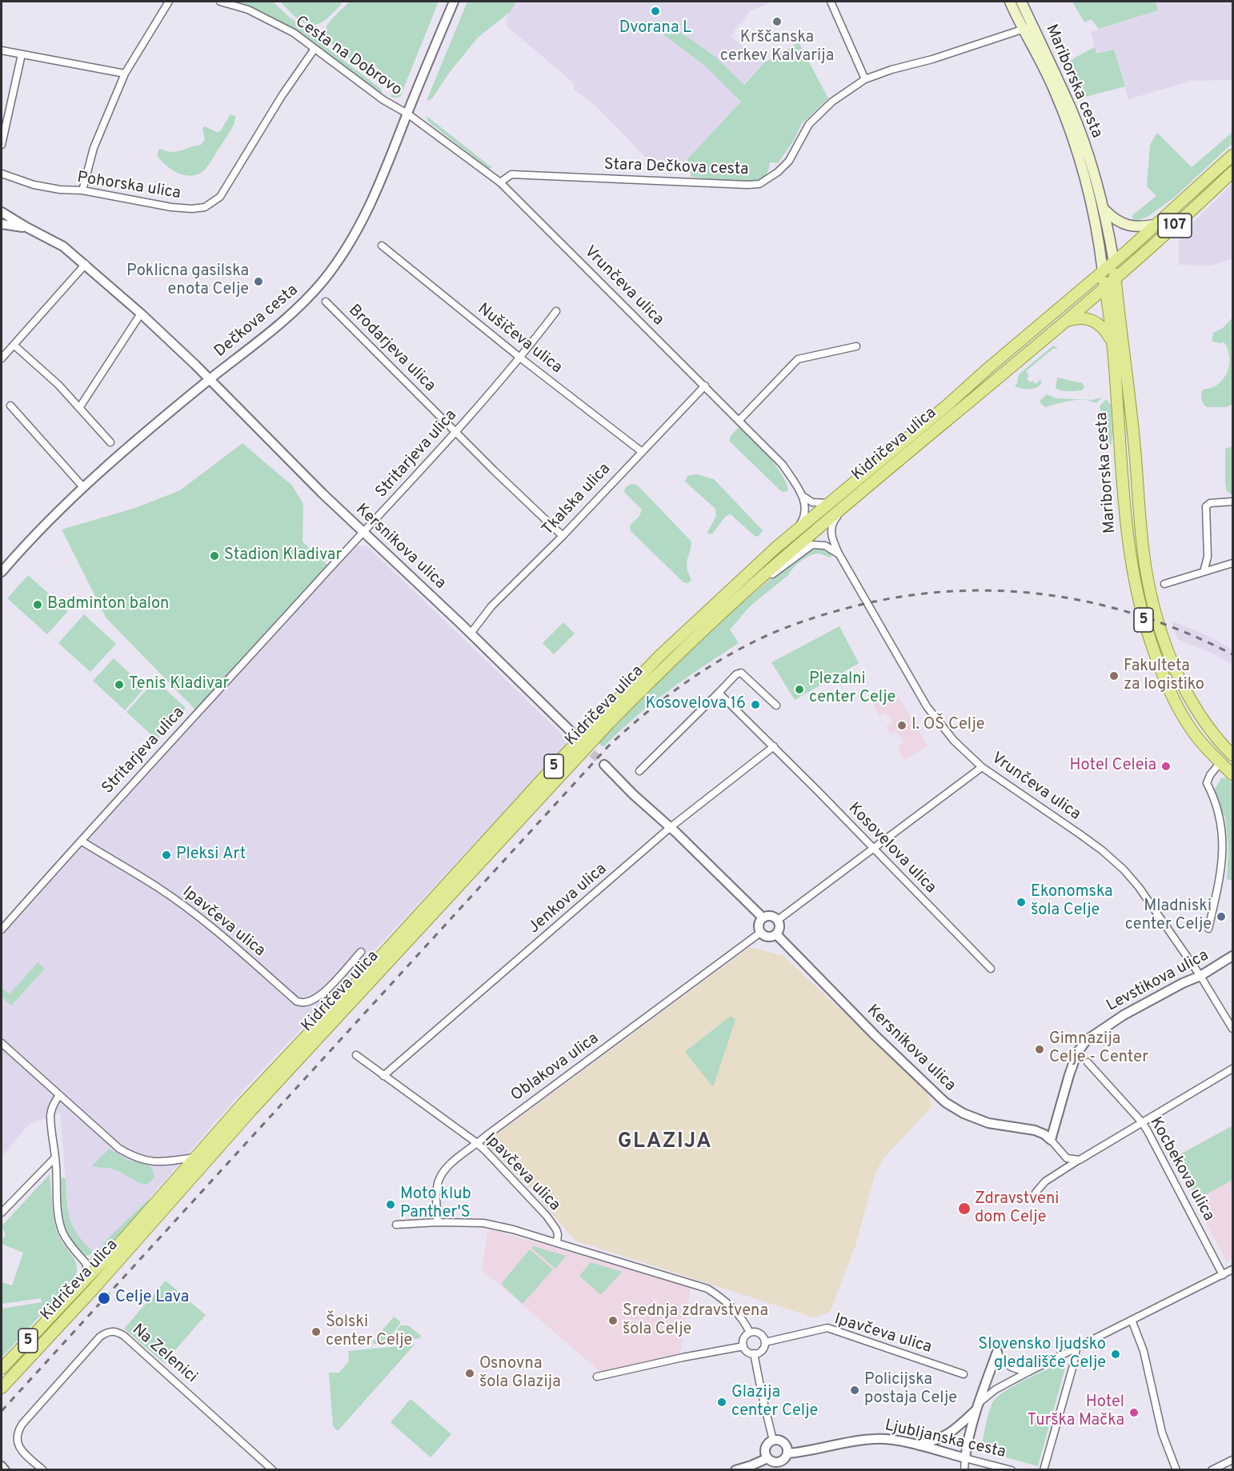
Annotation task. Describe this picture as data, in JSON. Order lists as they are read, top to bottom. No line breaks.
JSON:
{"streets":{"main road":["Mariborska cesta","107","Kidričeva ulica","5"],"street":["Cesta na Dobrovo","Stara Dečkova cesta","Pohorska ulica","Vrunčeva ulica","Dečkova cesta","Nušičeva ulica","Brodarjeva ulica","Stritarjeva ulica","Tkalska ulica","Kersnikova ulica","Kosovelova ulica","Jenkova ulica","Ipavčeva ulica","Levstikova ulica","Oblakova ulica","Kocbekova ulica","Na Zelenici","Ljubljanska cesta"]},"crossings":[["Cesta na Dobrovo","Pohorska ulica"],["Cesta na Dobrovo","Vrunčeva ulica"],["Cesta na Dobrovo","Dečkova cesta"],["Mariborska cesta","Stara Dečkova cesta"],["Mariborska cesta","107"],["Mariborska cesta","Kidričeva ulica"],["Mariborska cesta","5"],["Stara Dečkova cesta","Vrunčeva ulica"],["107","Kidričeva ulica"],["Vrunčeva ulica","Dečkova cesta"],["Vrunčeva ulica","Kidričeva ulica"],["Vrunčeva ulica","Tkalska ulica"],["Vrunčeva ulica","Levstikova ulica"],["Dečkova cesta","Kersnikova ulica"],["Nušičeva ulica","Stritarjeva ulica"],["Nušičeva ulica","Tkalska ulica"],["Brodarjeva ulica","Stritarjeva ulica"],["Brodarjeva ulica","Tkalska ulica"],["Stritarjeva ulica","Kersnikova ulica"],["Stritarjeva ulica","Ipavčeva ulica"],["Tkalska ulica","Kersnikova ulica"],["Kersnikova ulica","Levstikova ulica"],["Kersnikova ulica","Oblakova ulica"],["Kosovelova ulica","Jenkova ulica"],["Jenkova ulica","Ipavčeva ulica"],["Ipavčeva ulica","Oblakova ulica"]],"districts":["GLAZIJA"],"places":["Dvorana L","Krščanska cerkev Kalvarija","Poklicna gasilska enota Celje","Stadion Kladivar","Badminton balon","Fakulteta za logistiko","Tenis Kladivar","Plezalni center Celje","Kosovelova 16","I. OŠ Celje","Hotel Celeia","Pleksi Art","Ekonomska šola Celje","Mladniski center Celje","Gimnazija Celje - Center","Moto klub Panther'S","Zdravstveni dom Celje","Celje Lava","Srednja zdravstvena šola Celje","Šolski center Celje","Slovensko ljudsko gledališče Celje","Osnovna šola Glazija","Policijska postaja Celje","Glazija center Celje","Hotel Turška Mačka"]}
